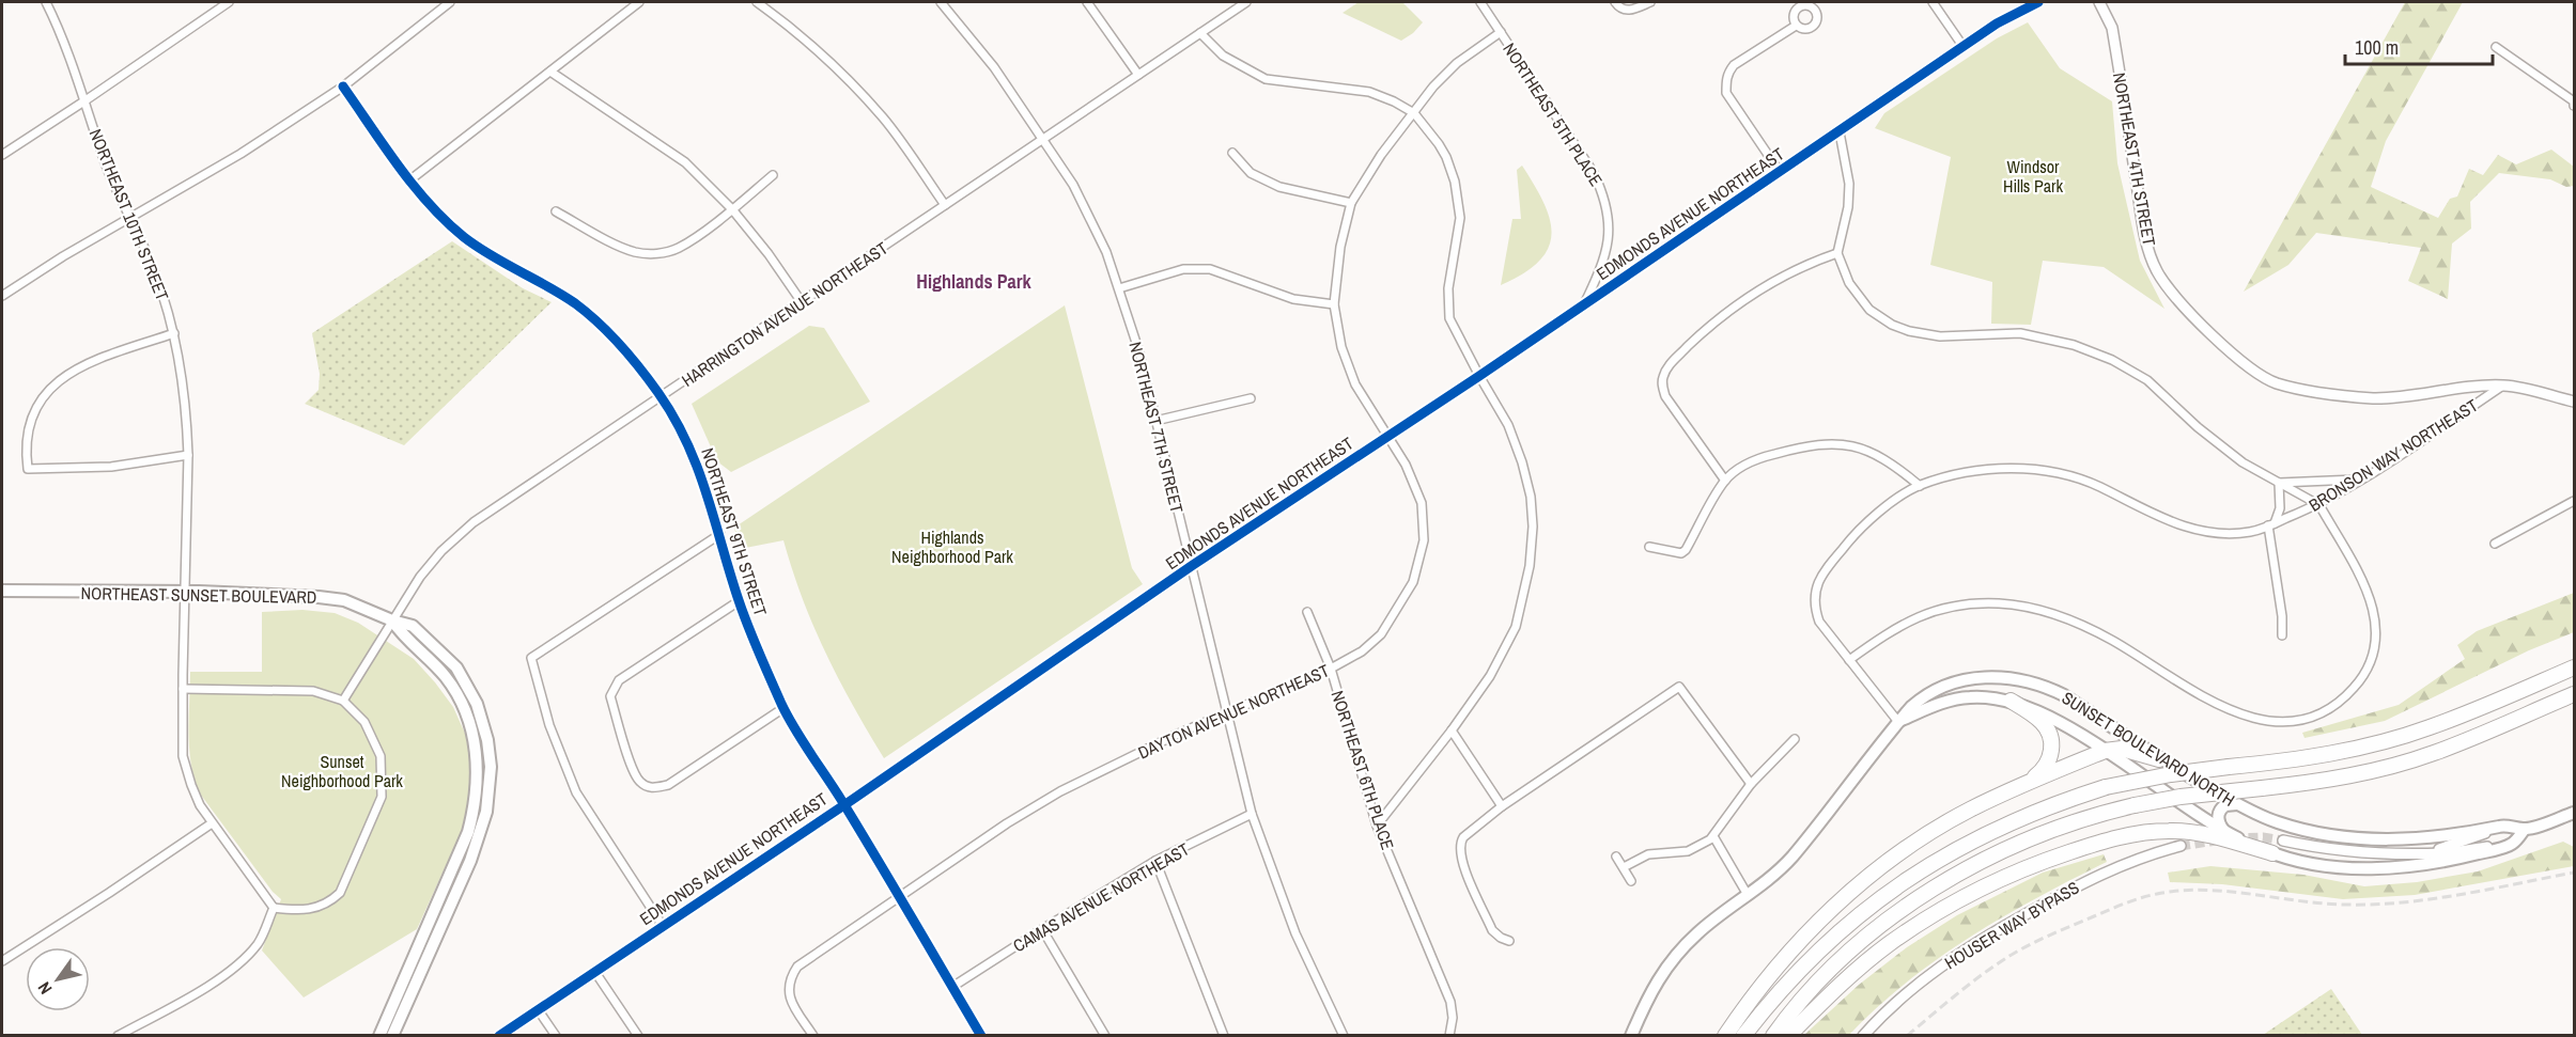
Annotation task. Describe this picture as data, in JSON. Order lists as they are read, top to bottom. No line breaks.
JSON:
{"streets":{"main road":["NORTHEAST SUNSET BOULEVARD","SUNSET BOULEVARD NORTH"],"street":["NORTHEAST 5TH PLACE","NORTHEAST 4TH STREET","EDMONDS AVENUE NORTHEAST","NORTHEAST 10TH STREET","HARRINGTON AVENUE NORTHEAST","NORTHEAST 7TH STREET","BRONSON WAY NORTHEAST","NORTHEAST 9TH STREET","DAYTON AVENUE NORTHEAST","NORTHEAST 6TH PLACE","CAMAS AVENUE NORTHEAST","HOUSER WAY BYPASS"]},"crossings":[["NORTHEAST 5TH PLACE","EDMONDS AVENUE NORTHEAST"],["NORTHEAST 5TH PLACE","DAYTON AVENUE NORTHEAST"],["NORTHEAST 4TH STREET","BRONSON WAY NORTHEAST"],["EDMONDS AVENUE NORTHEAST","NORTHEAST 7TH STREET"],["EDMONDS AVENUE NORTHEAST","NORTHEAST 9TH STREET"],["EDMONDS AVENUE NORTHEAST","DAYTON AVENUE NORTHEAST"],["NORTHEAST 10TH STREET","HARRINGTON AVENUE NORTHEAST"],["NORTHEAST 10TH STREET","NORTHEAST SUNSET BOULEVARD"],["HARRINGTON AVENUE NORTHEAST","NORTHEAST 7TH STREET"],["HARRINGTON AVENUE NORTHEAST","NORTHEAST 9TH STREET"],["HARRINGTON AVENUE NORTHEAST","NORTHEAST SUNSET BOULEVARD"],["NORTHEAST 7TH STREET","DAYTON AVENUE NORTHEAST"],["NORTHEAST 7TH STREET","CAMAS AVENUE NORTHEAST"],["BRONSON WAY NORTHEAST","SUNSET BOULEVARD NORTH"],["NORTHEAST 9TH STREET","DAYTON AVENUE NORTHEAST"],["NORTHEAST 9TH STREET","CAMAS AVENUE NORTHEAST"],["DAYTON AVENUE NORTHEAST","NORTHEAST 6TH PLACE"]],"districts":["Highlands Park"],"parks":["Windsor Hills Park","Highlands Neighborhood Park","Sunset Neighborhood Park"],"scale_bar":"100 m","north":"bottom left"}
